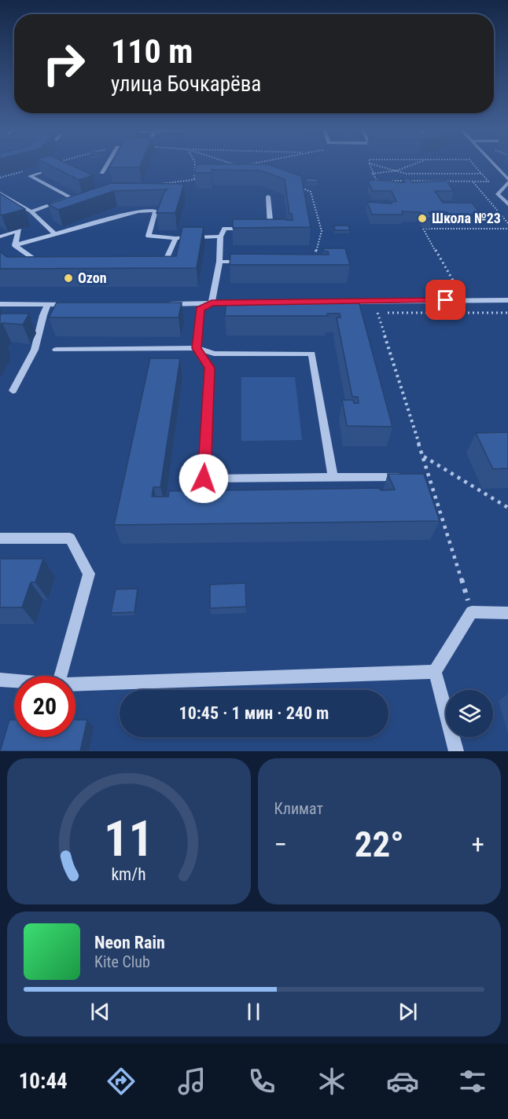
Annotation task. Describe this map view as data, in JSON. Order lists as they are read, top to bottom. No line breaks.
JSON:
{"places":["Школа №23","Ozon"],"page":{"turn":["110 m","улица Бочкарёва"],"limit":"20","trip":"10:45 · 1 мин · 240 m","tile":"Климат","heat":["−","22°","+"],"song":["Neon Rain","Kite Club"],"tabs":"10:44","gauge":["11","km/h"]}}
